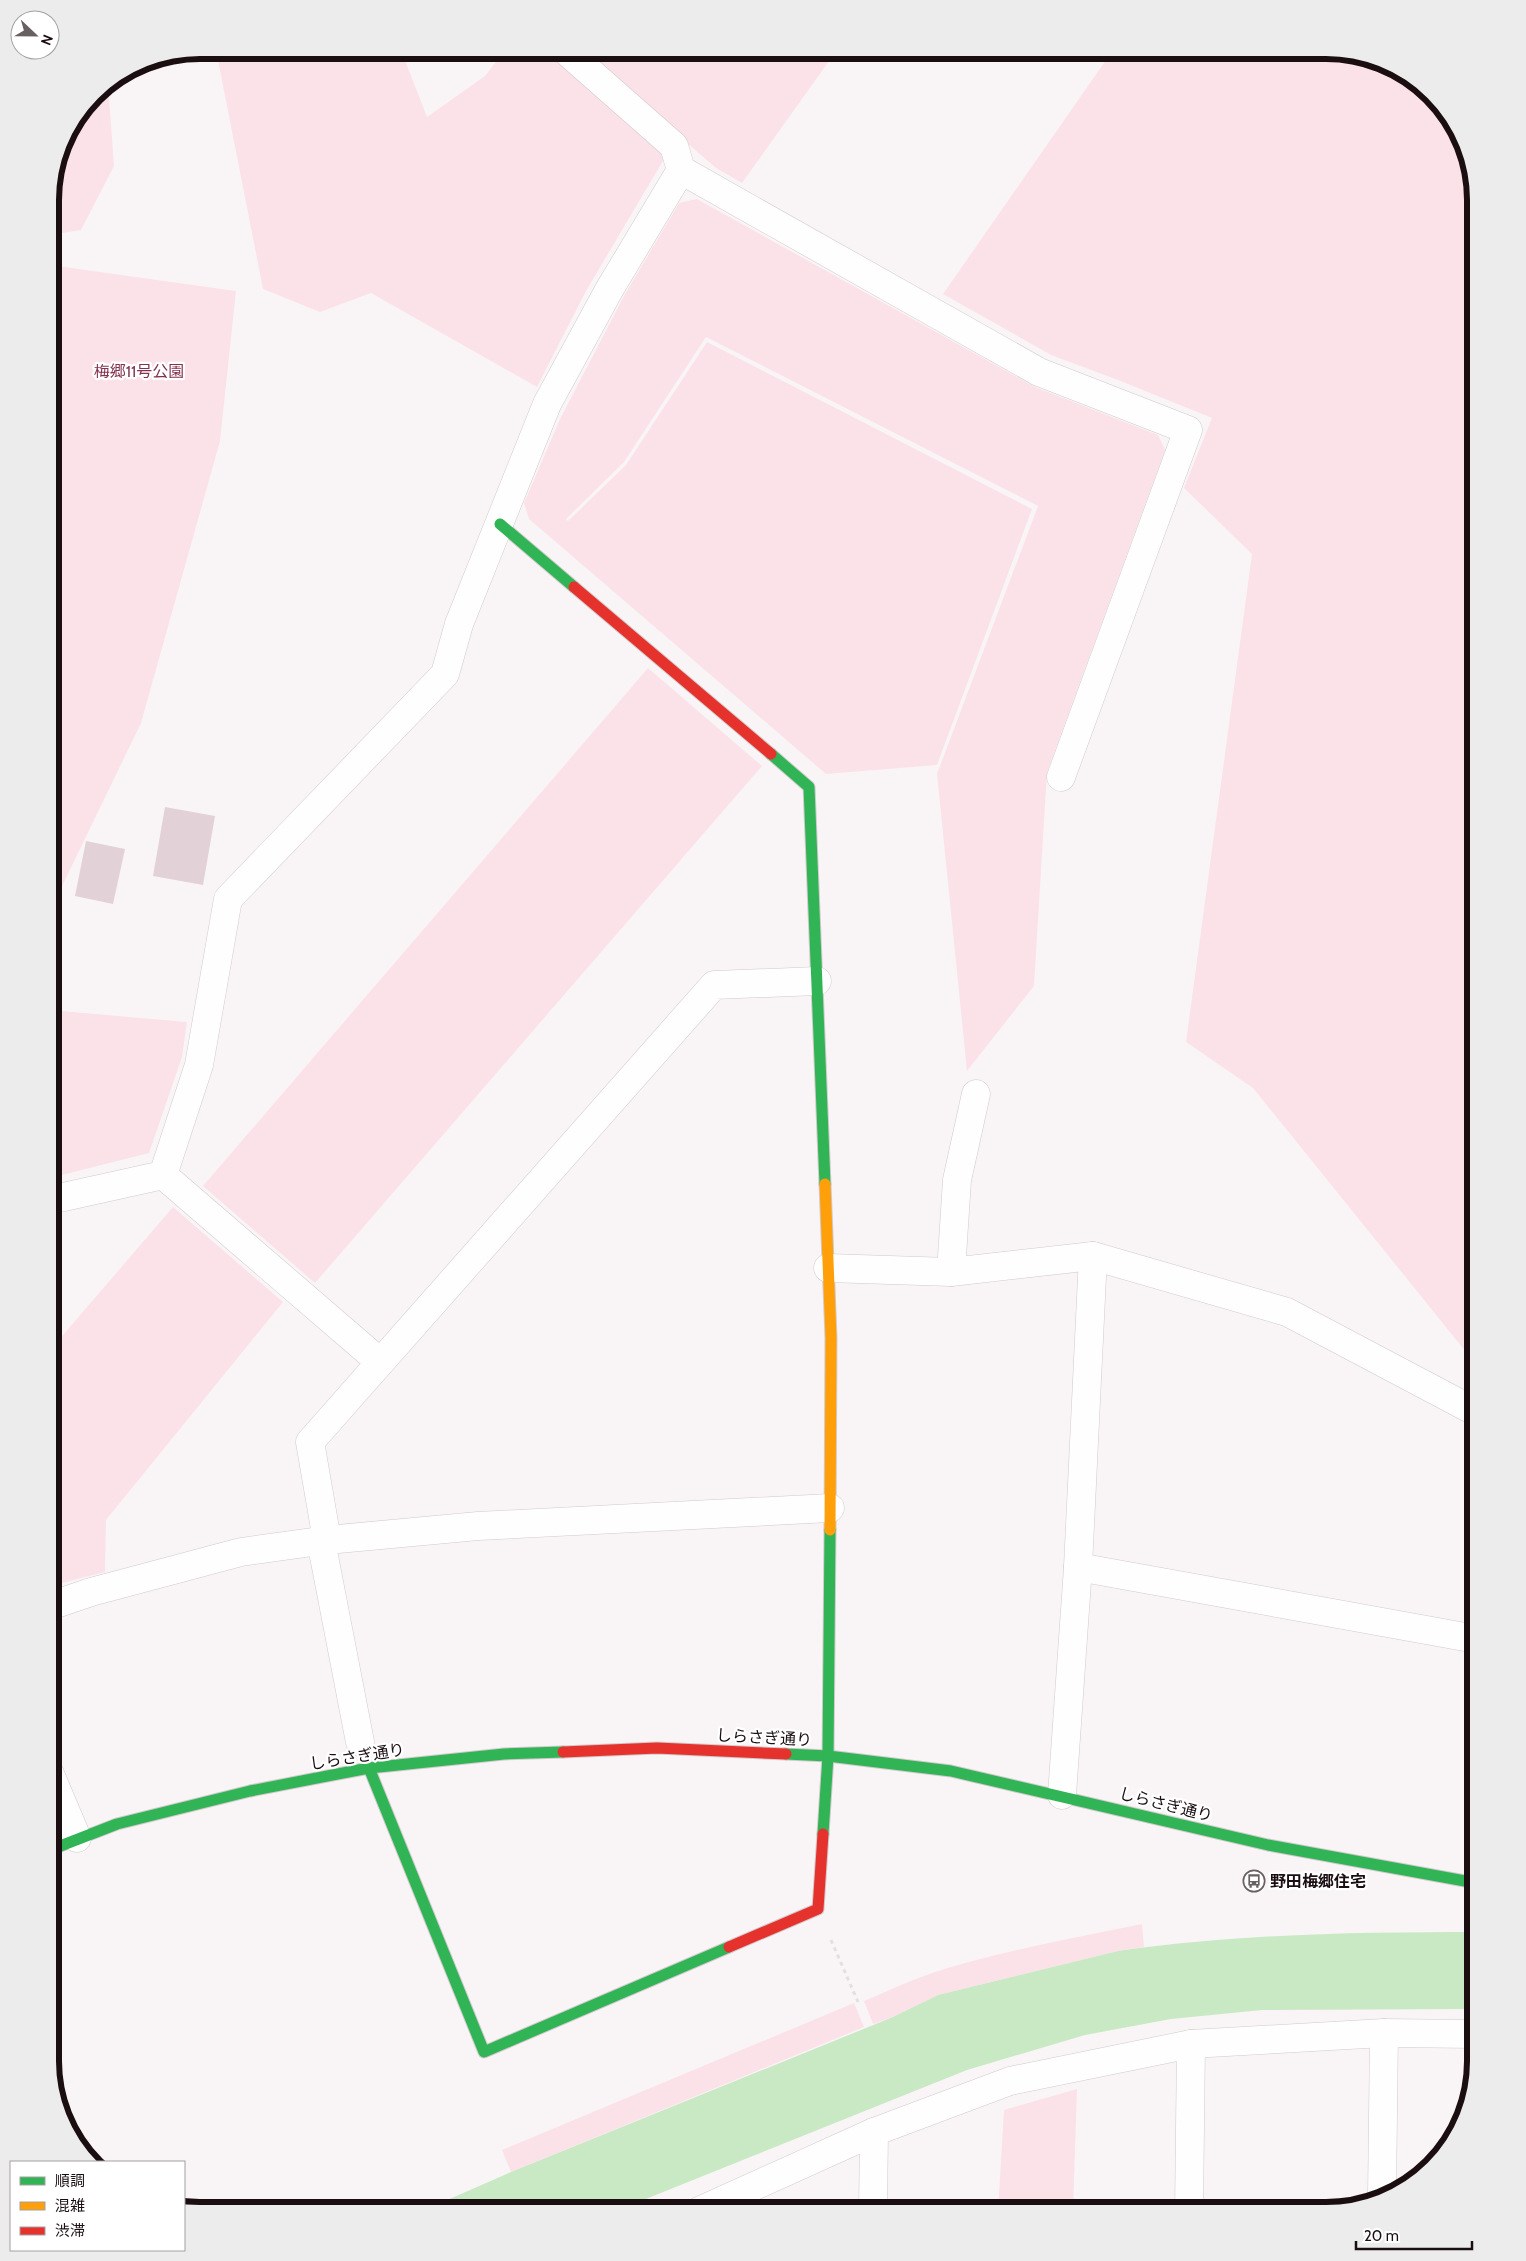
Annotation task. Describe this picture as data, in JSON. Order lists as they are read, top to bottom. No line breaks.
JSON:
{"streets":{"street":["しらさぎ通り"]},"parks":["梅郷11号公園"],"places":{"bus stop":["野田梅郷住宅"]},"legend":["順調","混雑","渋滞"],"scale_bar":"20 m","north":"right"}
